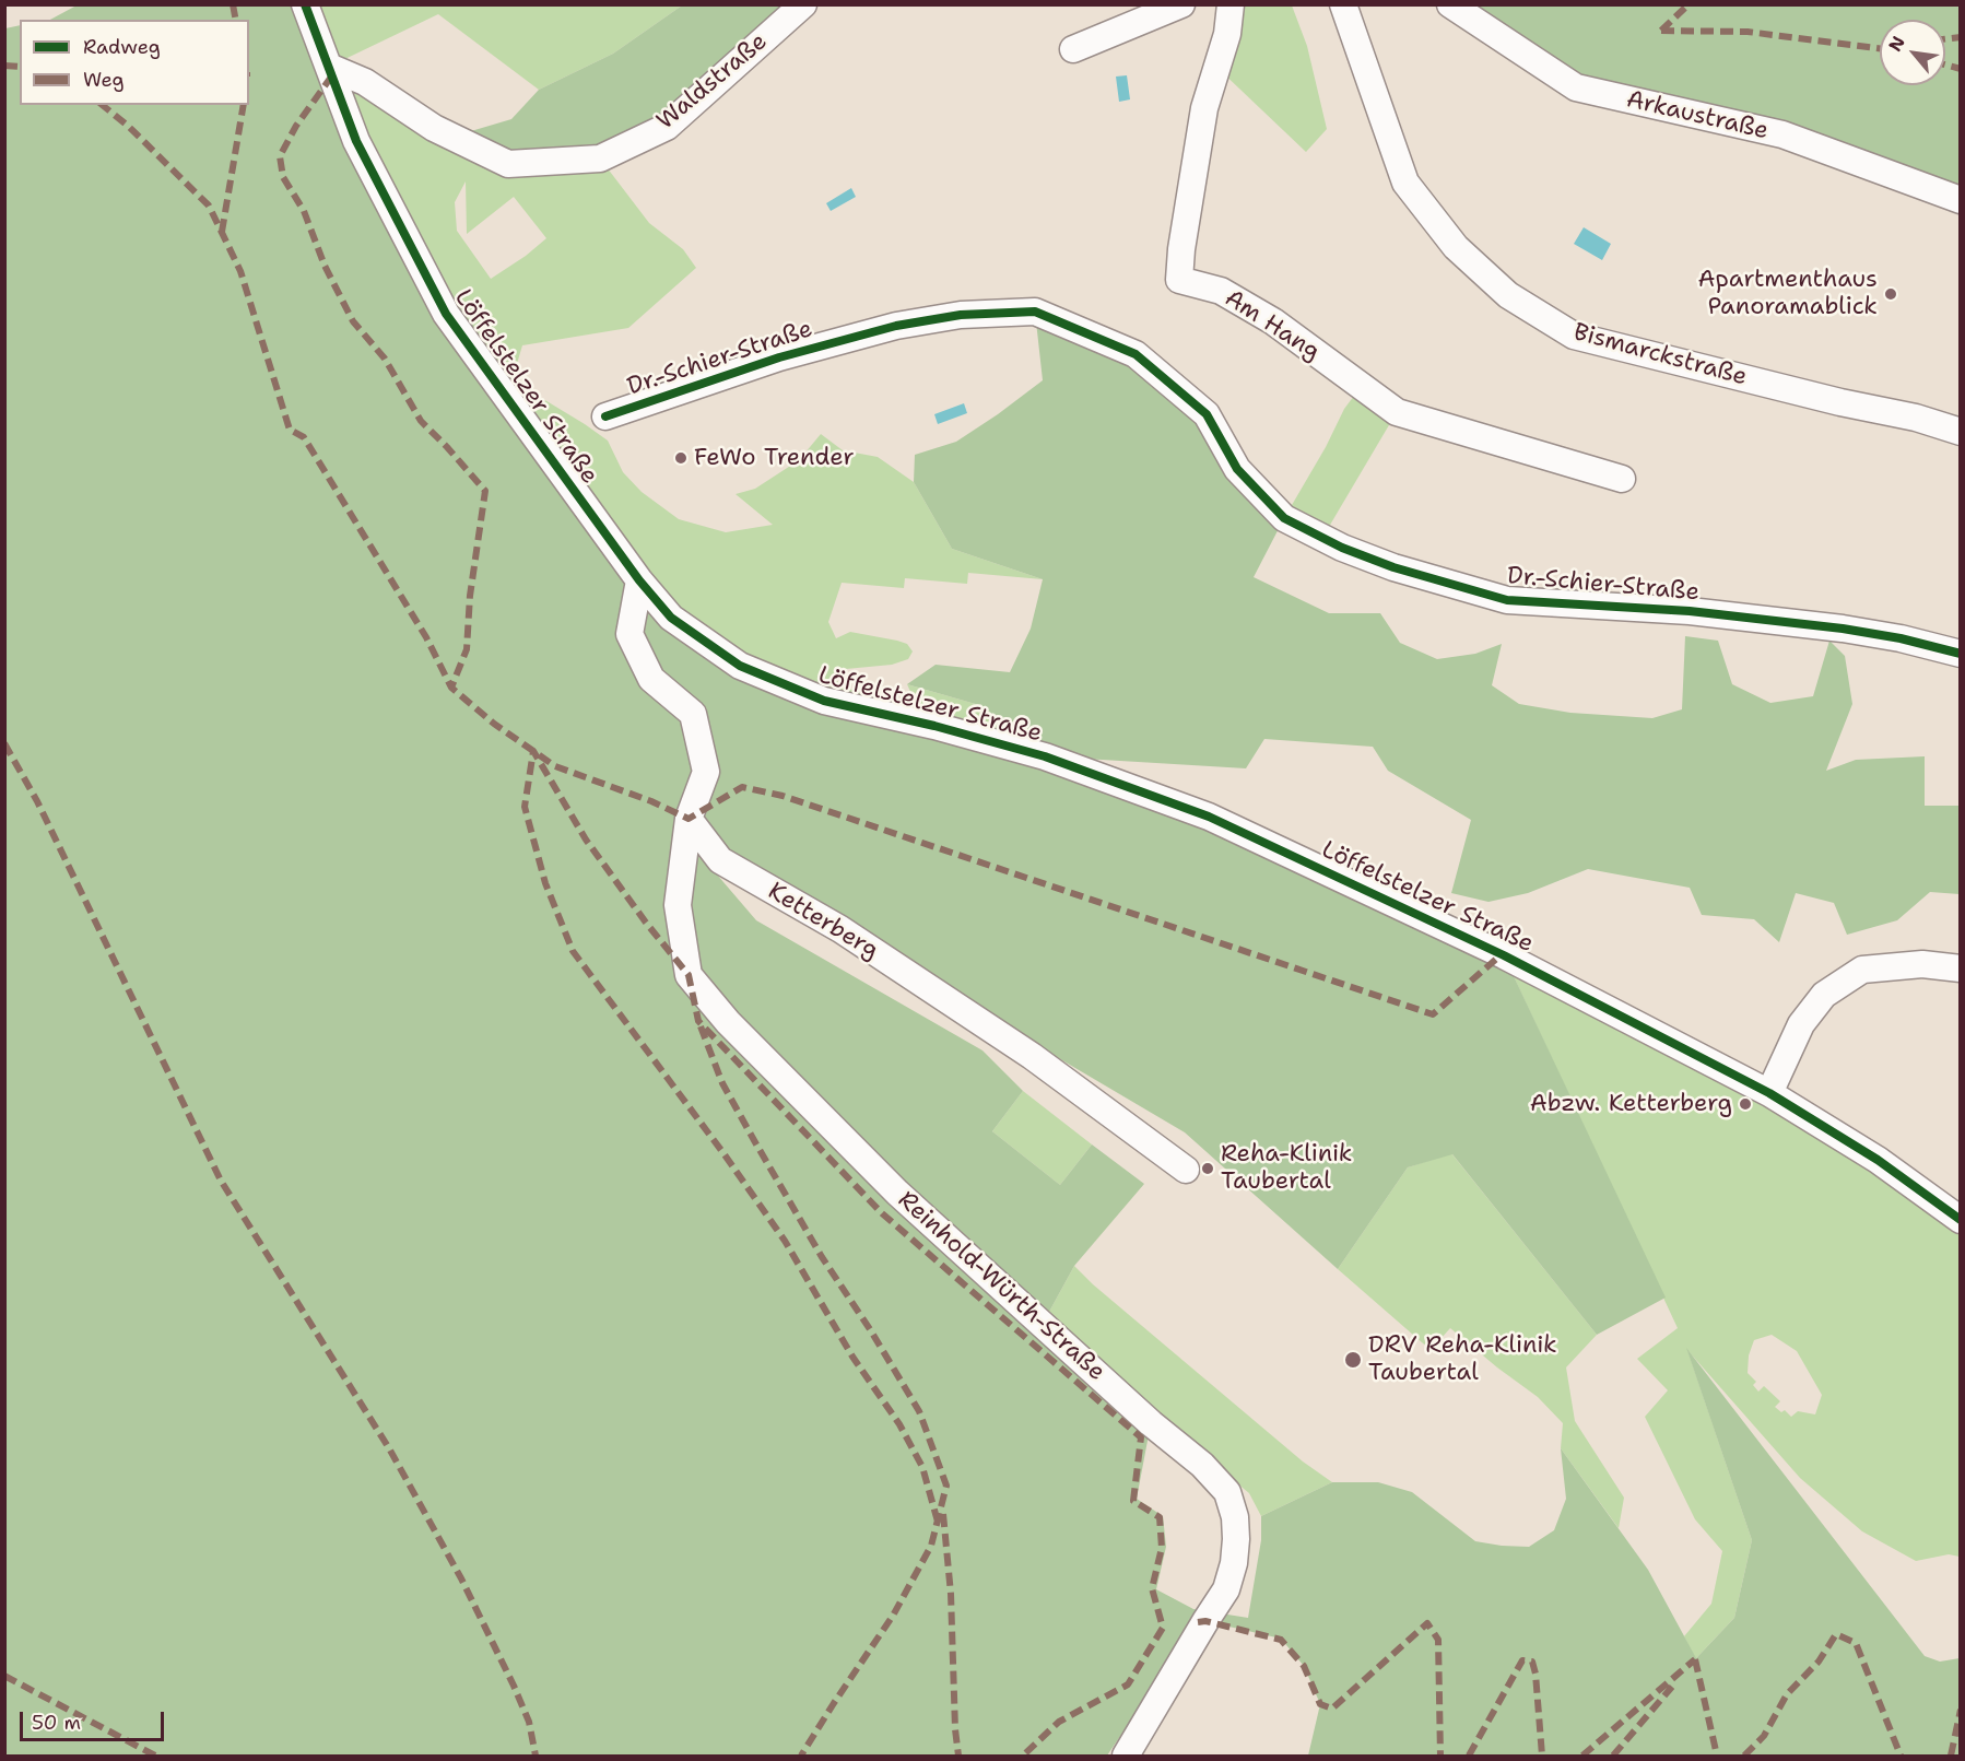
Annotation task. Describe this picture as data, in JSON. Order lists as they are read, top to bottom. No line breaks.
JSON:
{"streets":{"street":["Waldstraße","Arkaustraße","Am Hang","Bismarckstraße","Dr.-Schier-Straße","Löffelstelzer Straße","Ketterberg","Reinhold-Würth-Straße"]},"crossings":[["Waldstraße","Löffelstelzer Straße"],["Ketterberg","Reinhold-Würth-Straße"]],"places":["Apartmenthaus Panoramablick","FeWo Trender","Abzw. Ketterberg","Reha-Klinik Taubertal","DRV Reha-Klinik Taubertal"],"legend":["Radweg","Weg"],"scale_bar":"50 m","north":"top left"}
